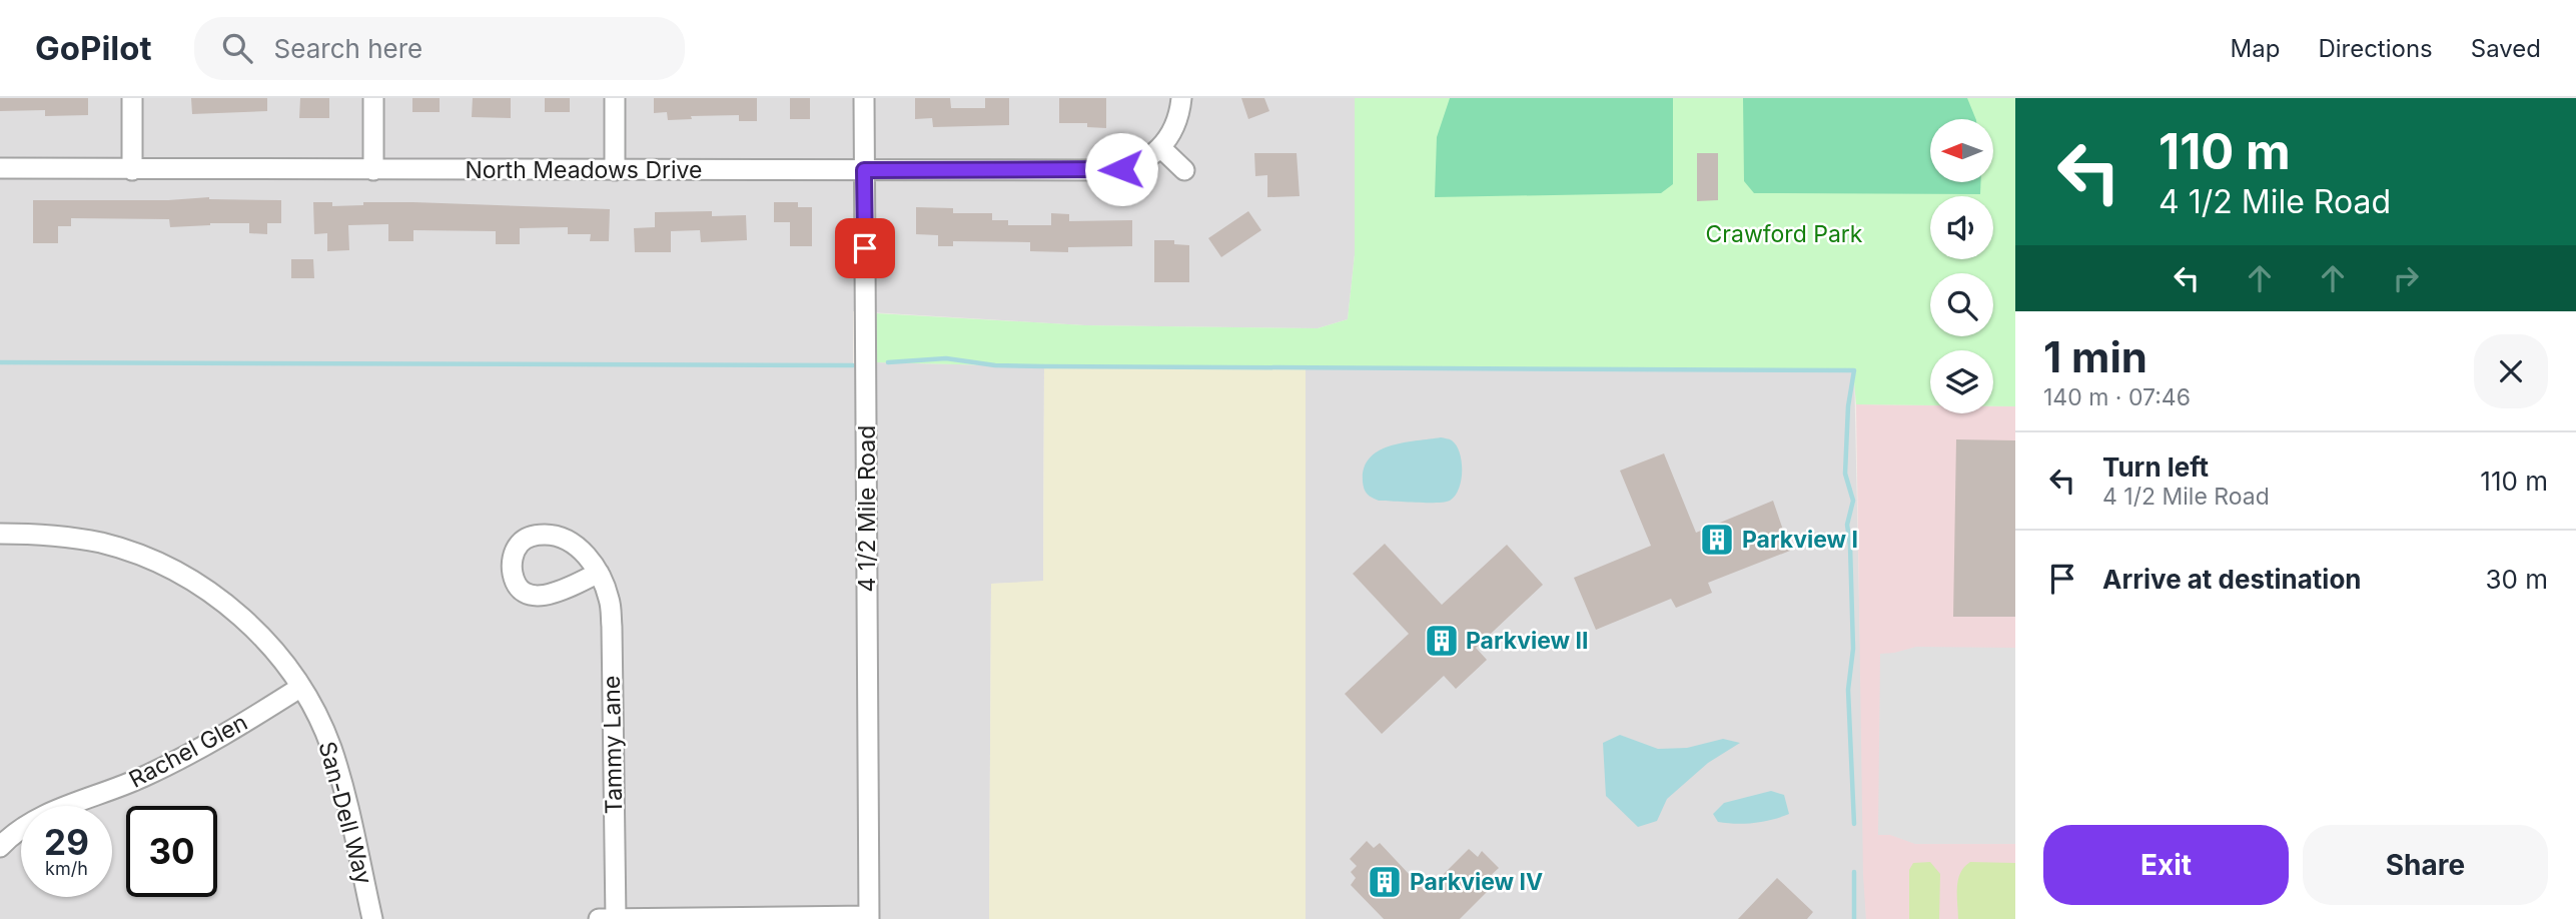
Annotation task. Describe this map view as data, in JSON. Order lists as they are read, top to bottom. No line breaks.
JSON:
{"streets":{"street":["North Meadows Drive","4 1/2 Mile Road","Tammy Lane","Rachel Glen","San-Dell Way"]},"crossings":[["North Meadows Drive","4 1/2 Mile Road"],["Rachel Glen","San-Dell Way"]],"parks":["Crawford Park"],"places":{"building":["Parkview I","Parkview II","Parkview IV"]},"north":"left","page":{"header":"GoPilot","search":"Search here","nav":["Map","Directions","Saved"],"turn":["110 m","4 1/2 Mile Road"],"heading":["1 min","140 m · 07:46"],"list":[{"name":"Turn left","note":"4 1/2 Mile Road","value":"110 m"},{"name":"Arrive at destination","value":"30 m"}],"speed":"29 km/h","limit":"30","buttons":["Exit","Share"]}}
